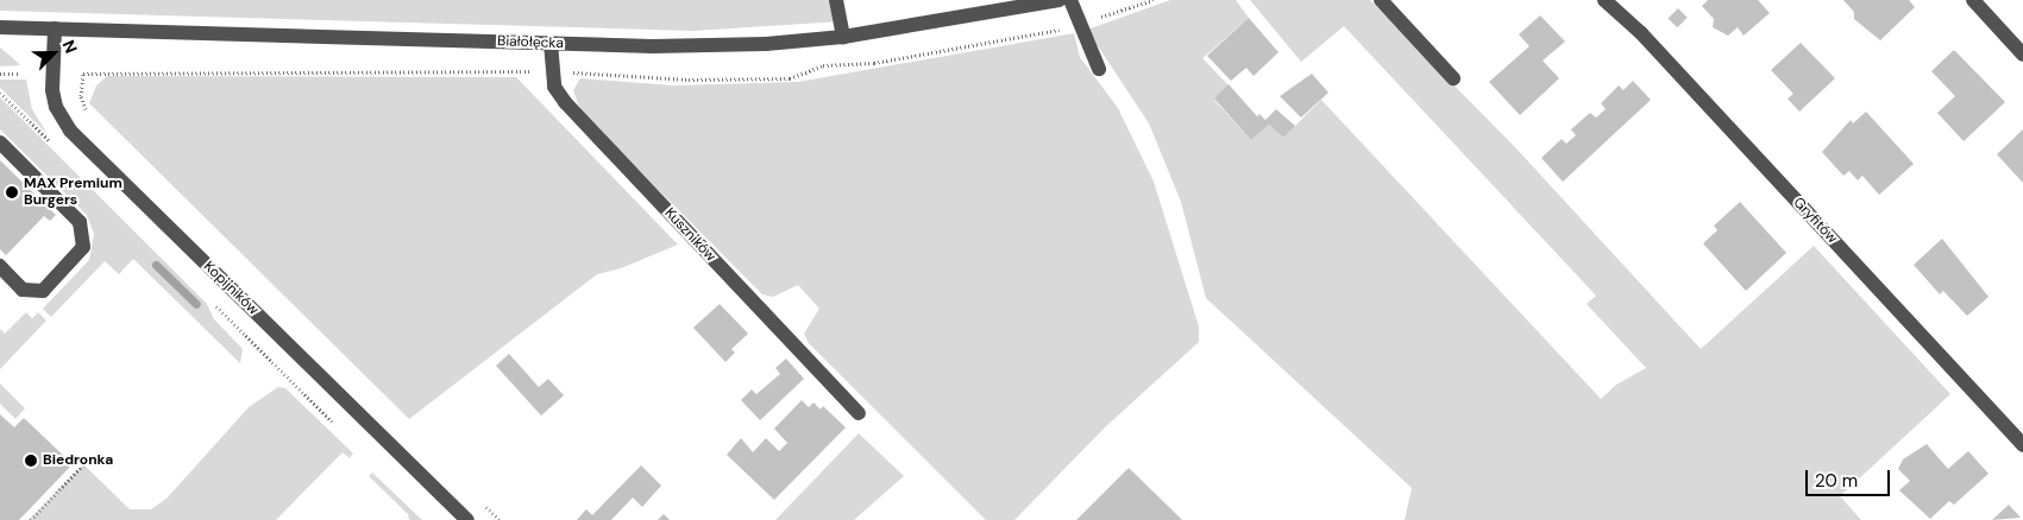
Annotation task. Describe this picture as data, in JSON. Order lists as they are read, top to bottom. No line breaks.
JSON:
{"streets":{"street":["Białołęcka","Gryfitów","Kuszników","Kopijników"]},"crossings":[["Białołęcka","Kuszników"],["Białołęcka","Kopijników"]],"places":["MAX Premium Burgers","Biedronka"],"scale_bar":"20 m","north":"top right"}
